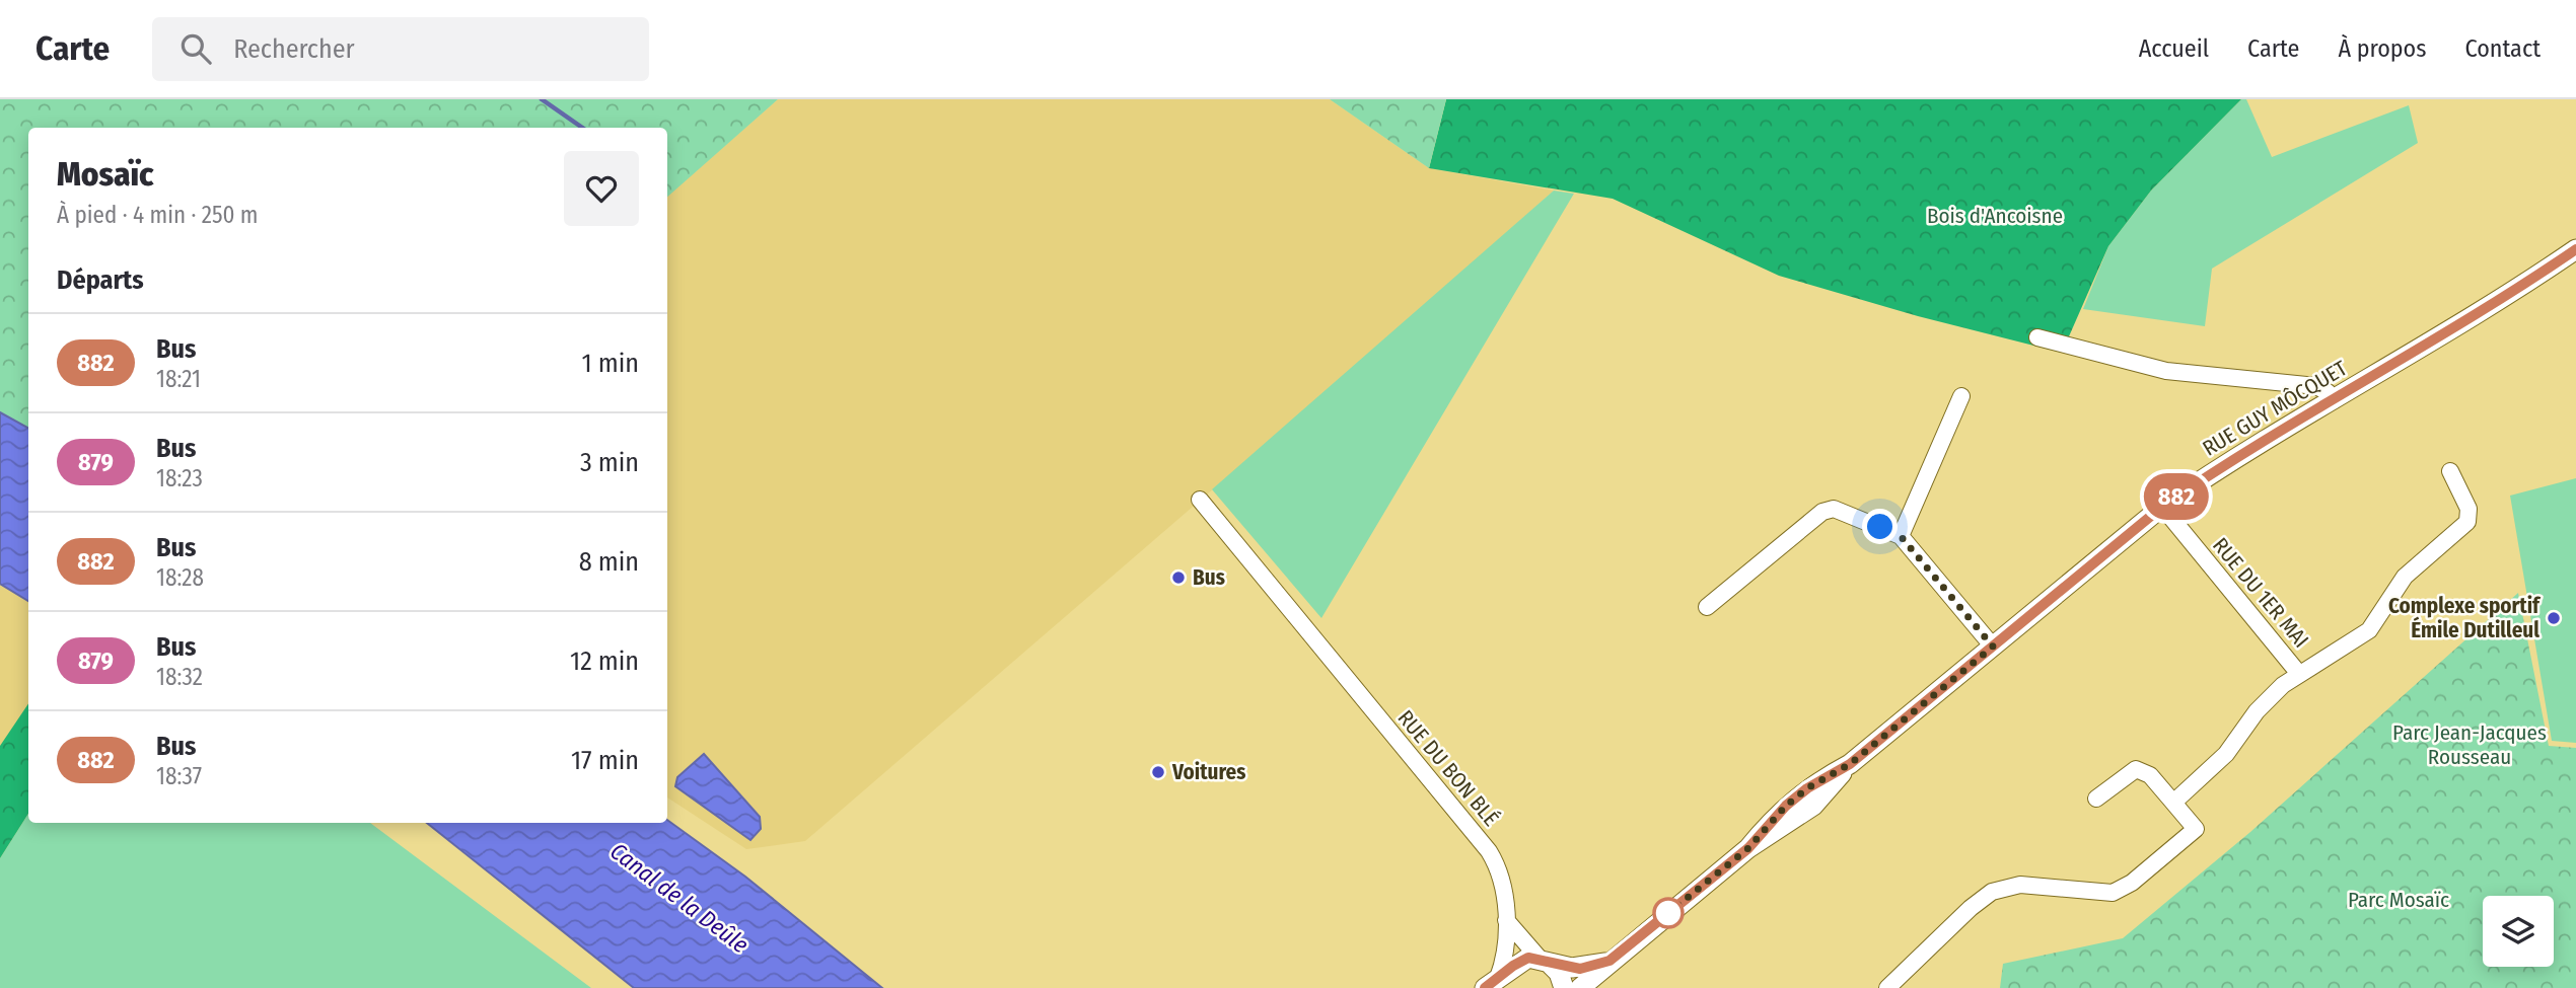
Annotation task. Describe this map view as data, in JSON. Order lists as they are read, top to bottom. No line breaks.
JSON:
{"streets":{"street":["RUE GUY MÔCQUET","RUE DU 1ER MAI","RUE DU BON BLÉ"]},"crossings":[["RUE GUY MÔCQUET","RUE DU 1ER MAI"]],"water":["Canal de la Deûle"],"parks":["Bois d'Ancoisne","Parc Jean-Jacques Rousseau","Parc Mosaïc"],"places":["Bus","Complexe sportif Émile Dutilleul","Voitures"],"lines":["bus line 882"],"page":{"header":"Carte","search":"Rechercher","nav":["Accueil","Carte","À propos","Contact"],"on_map":"882","heading":[["Mosaïc","À pied · 4 min · 250 m"],"Départs"],"list":[{"mark":"882","name":"Bus","note":"18:21","value":"1 min"},{"mark":"879","name":"Bus","note":"18:23","value":"3 min"},{"mark":"882","name":"Bus","note":"18:28","value":"8 min"},{"mark":"879","name":"Bus","note":"18:32","value":"12 min"},{"mark":"882","name":"Bus","note":"18:37","value":"17 min"}]}}
